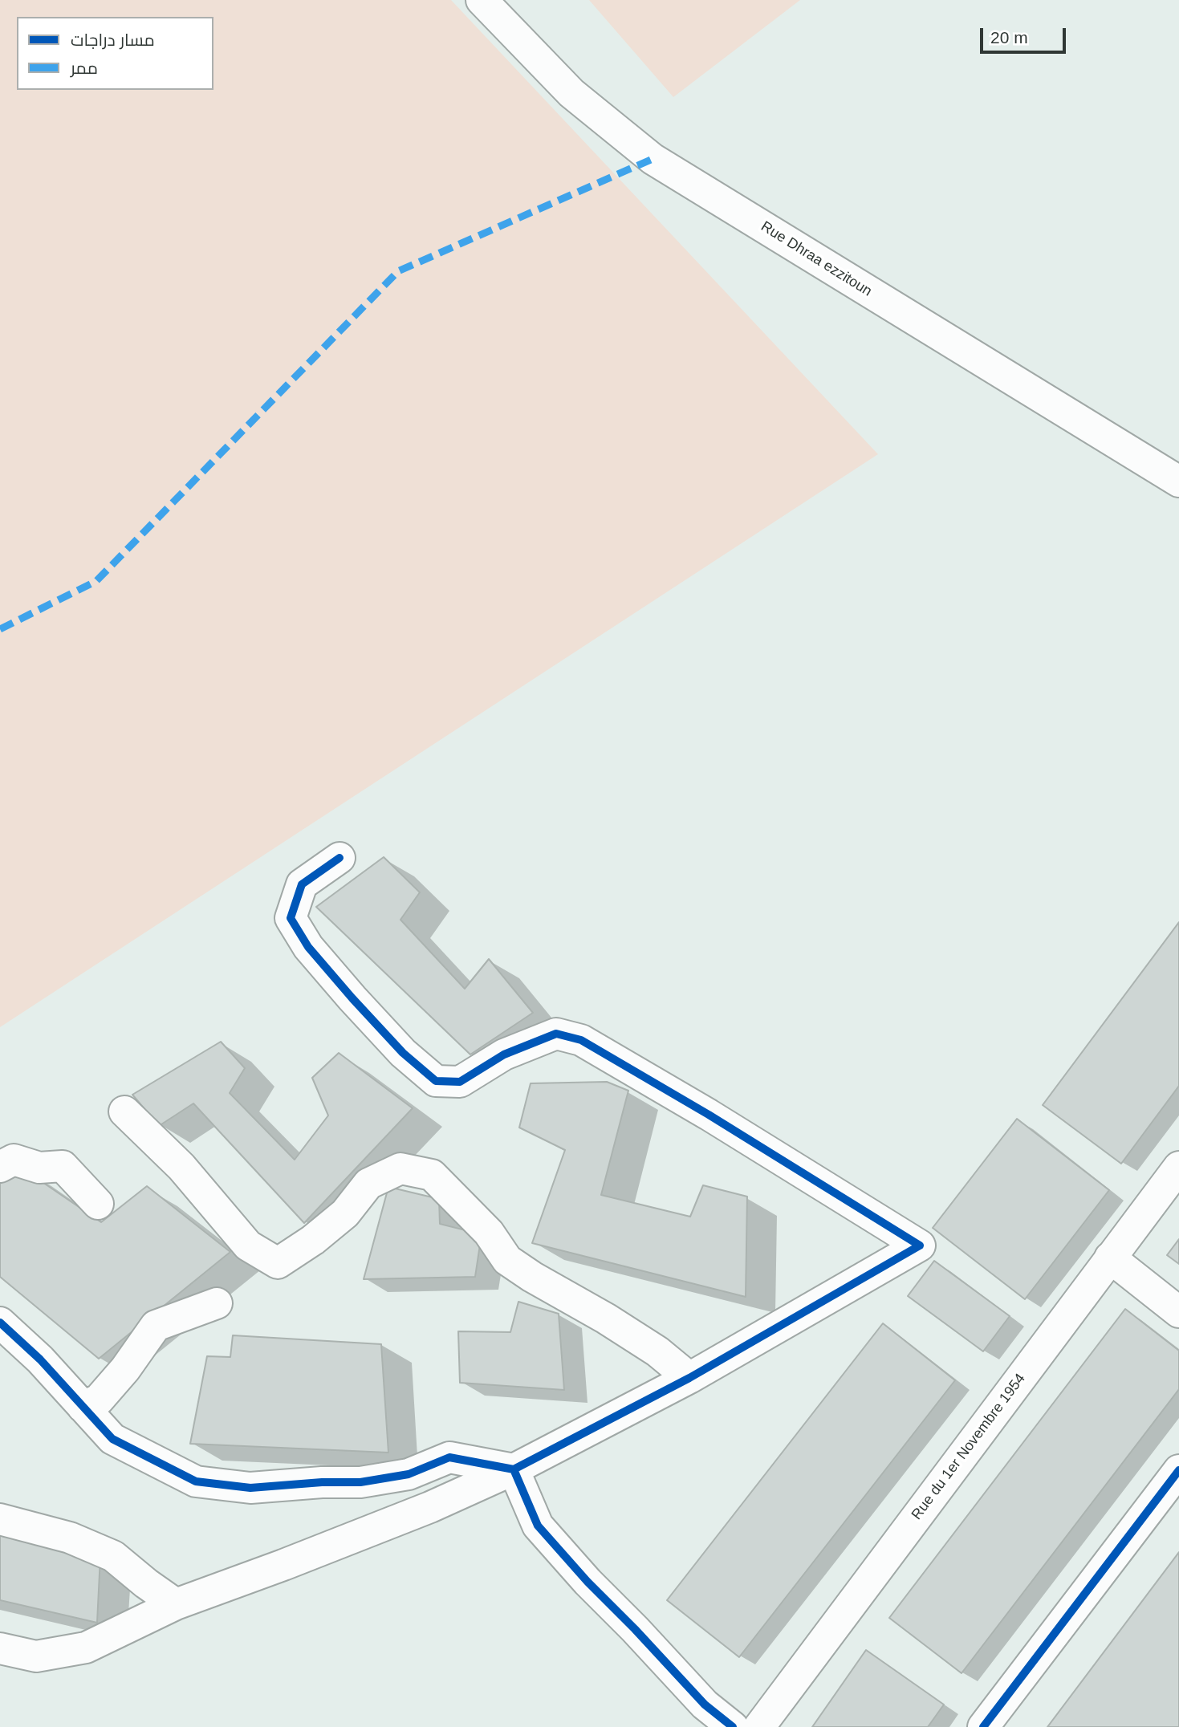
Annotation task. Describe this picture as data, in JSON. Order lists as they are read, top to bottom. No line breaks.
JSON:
{"streets":{"street":["Rue Dhraa ezzitoun","Rue du 1er Novembre 1954"]},"legend":["مسار دراجات","ممر"],"scale_bar":"20 m"}
